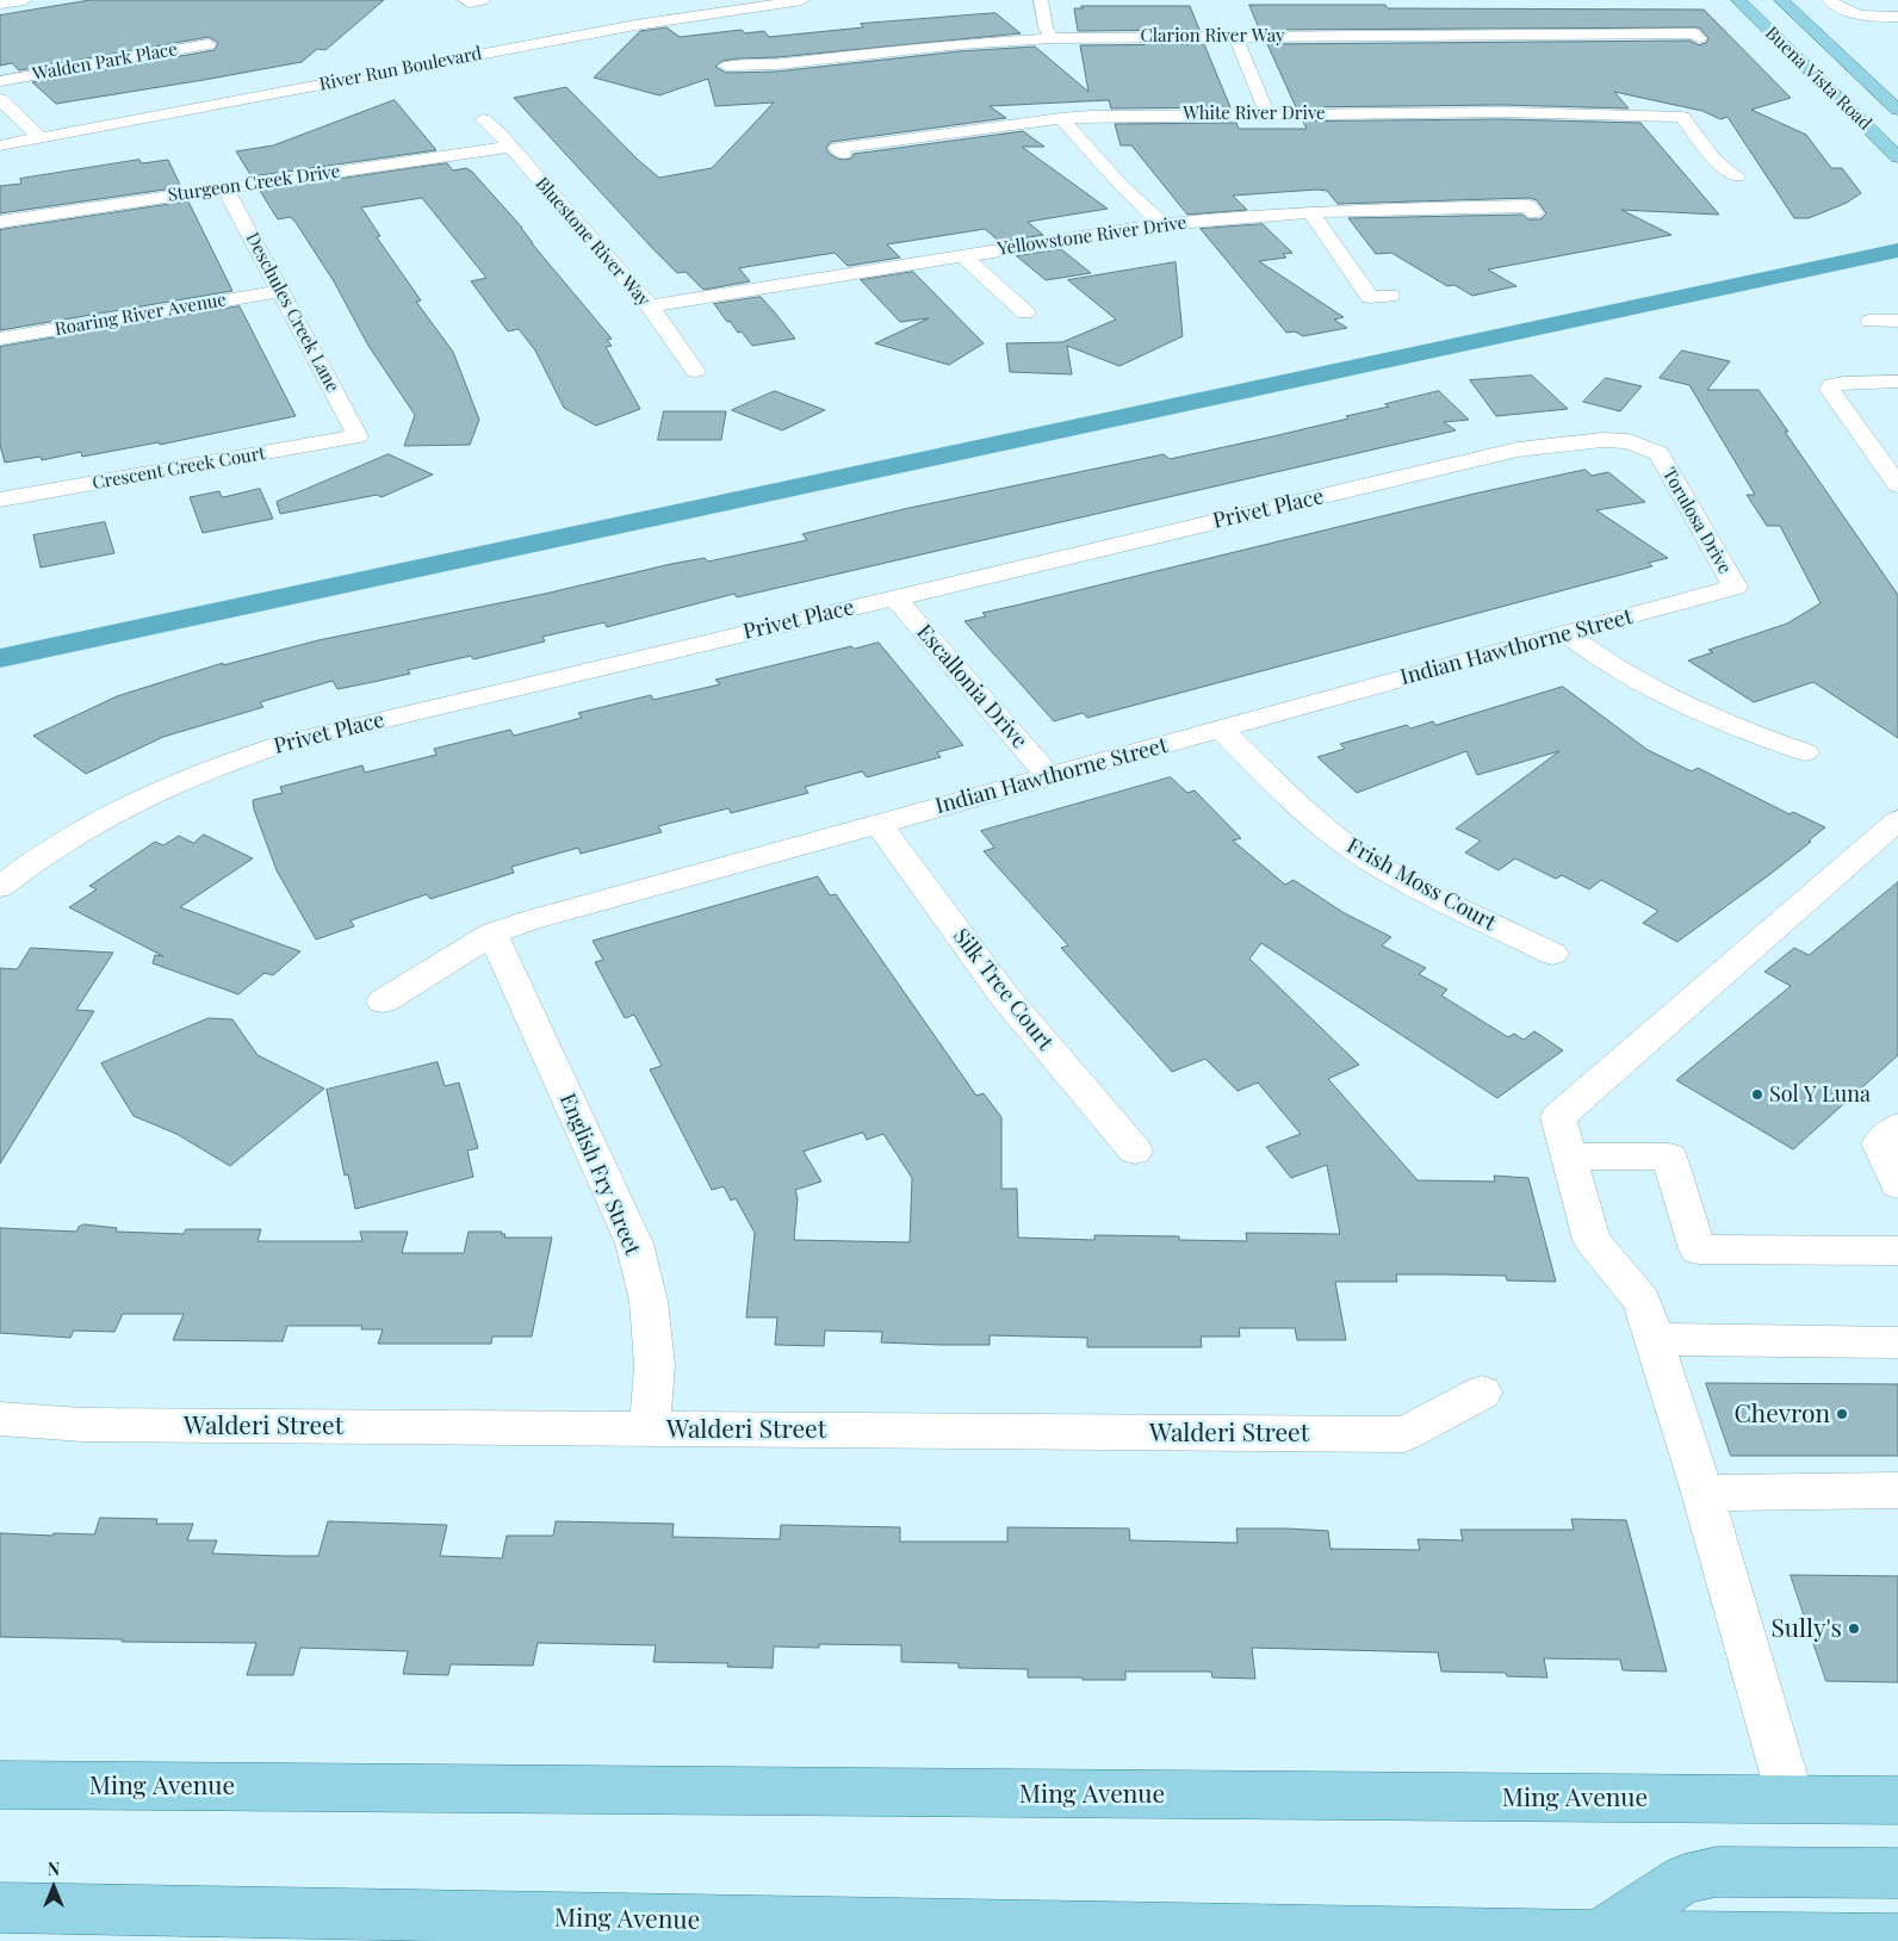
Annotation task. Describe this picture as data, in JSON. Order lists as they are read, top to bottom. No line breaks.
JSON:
{"streets":{"main road":["Buena Vista Road","Ming Avenue"],"street":["Clarion River Way","Walden Park Place","River Run Boulevard","White River Drive","Sturgeon Creek Drive","Yellowstone River Drive","Bluestone River Way","Deschules Creek Lane","Roaring River Avenue","Crescent Creek Court","Privet Place","Torulosa Drive","Indian Hawthorne Street","Escallonia Drive","Frish Moss Court","Silk Tree Court","English Fry Street","Walderi Street"]},"crossings":[["Sturgeon Creek Drive","Bluestone River Way"],["Sturgeon Creek Drive","Deschules Creek Lane"],["Yellowstone River Drive","Bluestone River Way"],["Deschules Creek Lane","Roaring River Avenue"],["Deschules Creek Lane","Crescent Creek Court"],["Privet Place","Torulosa Drive"],["Privet Place","Escallonia Drive"],["Torulosa Drive","Indian Hawthorne Street"],["Indian Hawthorne Street","Escallonia Drive"],["Indian Hawthorne Street","Frish Moss Court"],["Indian Hawthorne Street","Silk Tree Court"],["Indian Hawthorne Street","English Fry Street"],["English Fry Street","Walderi Street"]],"places":["Sol Y Luna","Chevron","Sully's"],"north":"top"}
